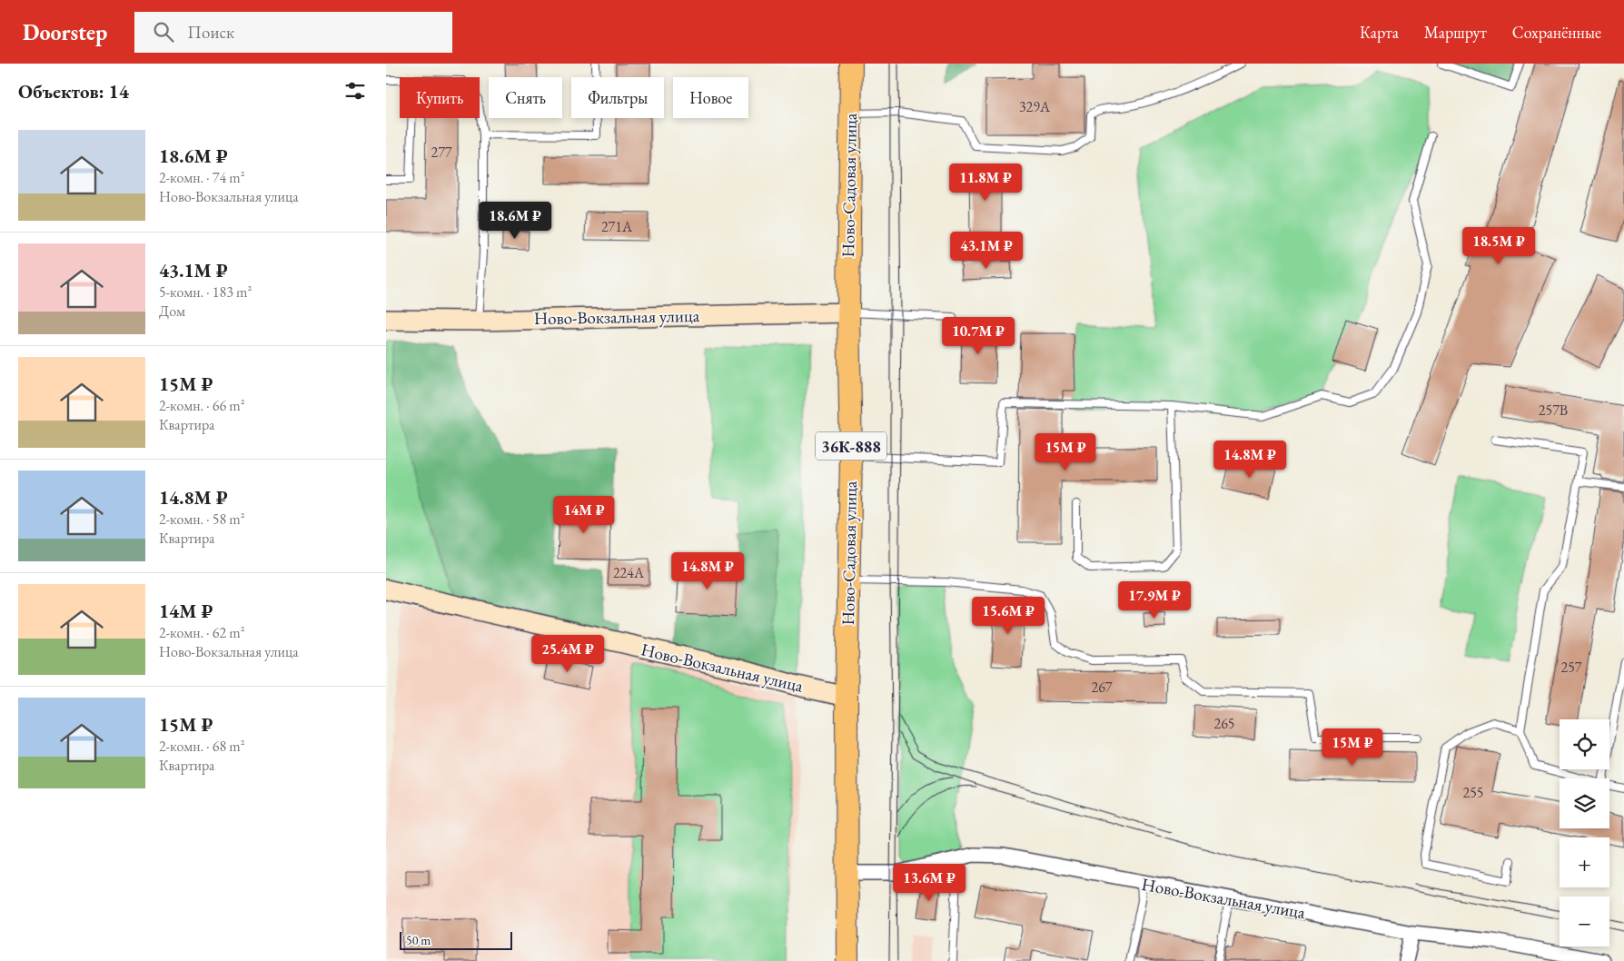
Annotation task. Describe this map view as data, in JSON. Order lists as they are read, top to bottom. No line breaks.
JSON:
{"streets":{"main road":["Ново-Садовая улица","36К-888"],"street":["Ново-Вокзальная улица"]},"crossings":[["Ново-Садовая улица","Ново-Вокзальная улица"]],"house_numbers":["329А","277","271А","257В","224А","257","267","265","255"],"scale_bar":"50 m","page":{"header":"Doorstep","search":"Поиск","nav":["Карта","Маршрут","Сохранённые"],"heading":"Объектов: 14","chip":["Купить","Снять","Фильтры","Новое"],"list":[{"name":"18.6M ₽","note":"2-комн. · 74 m² · Ново-Вокзальная улица"},{"name":"43.1M ₽","note":"5-комн. · 183 m² · Дом"},{"name":"15M ₽","note":"2-комн. · 66 m² · Квартира"},{"name":"14.8M ₽","note":"2-комн. · 58 m² · Квартира"},{"name":"14M ₽","note":"2-комн. · 62 m² · Ново-Вокзальная улица"},{"name":"15M ₽","note":"2-комн. · 68 m² · Квартира"}],"price":["11.8M ₽","18.6M ₽","18.5M ₽","43.1M ₽","10.7M ₽","15M ₽","14.8M ₽","14M ₽","14.8M ₽","17.9M ₽","15.6M ₽","25.4M ₽","15M ₽","13.6M ₽"],"map_buttons":["+","−"],"scale":"50 m"}}
